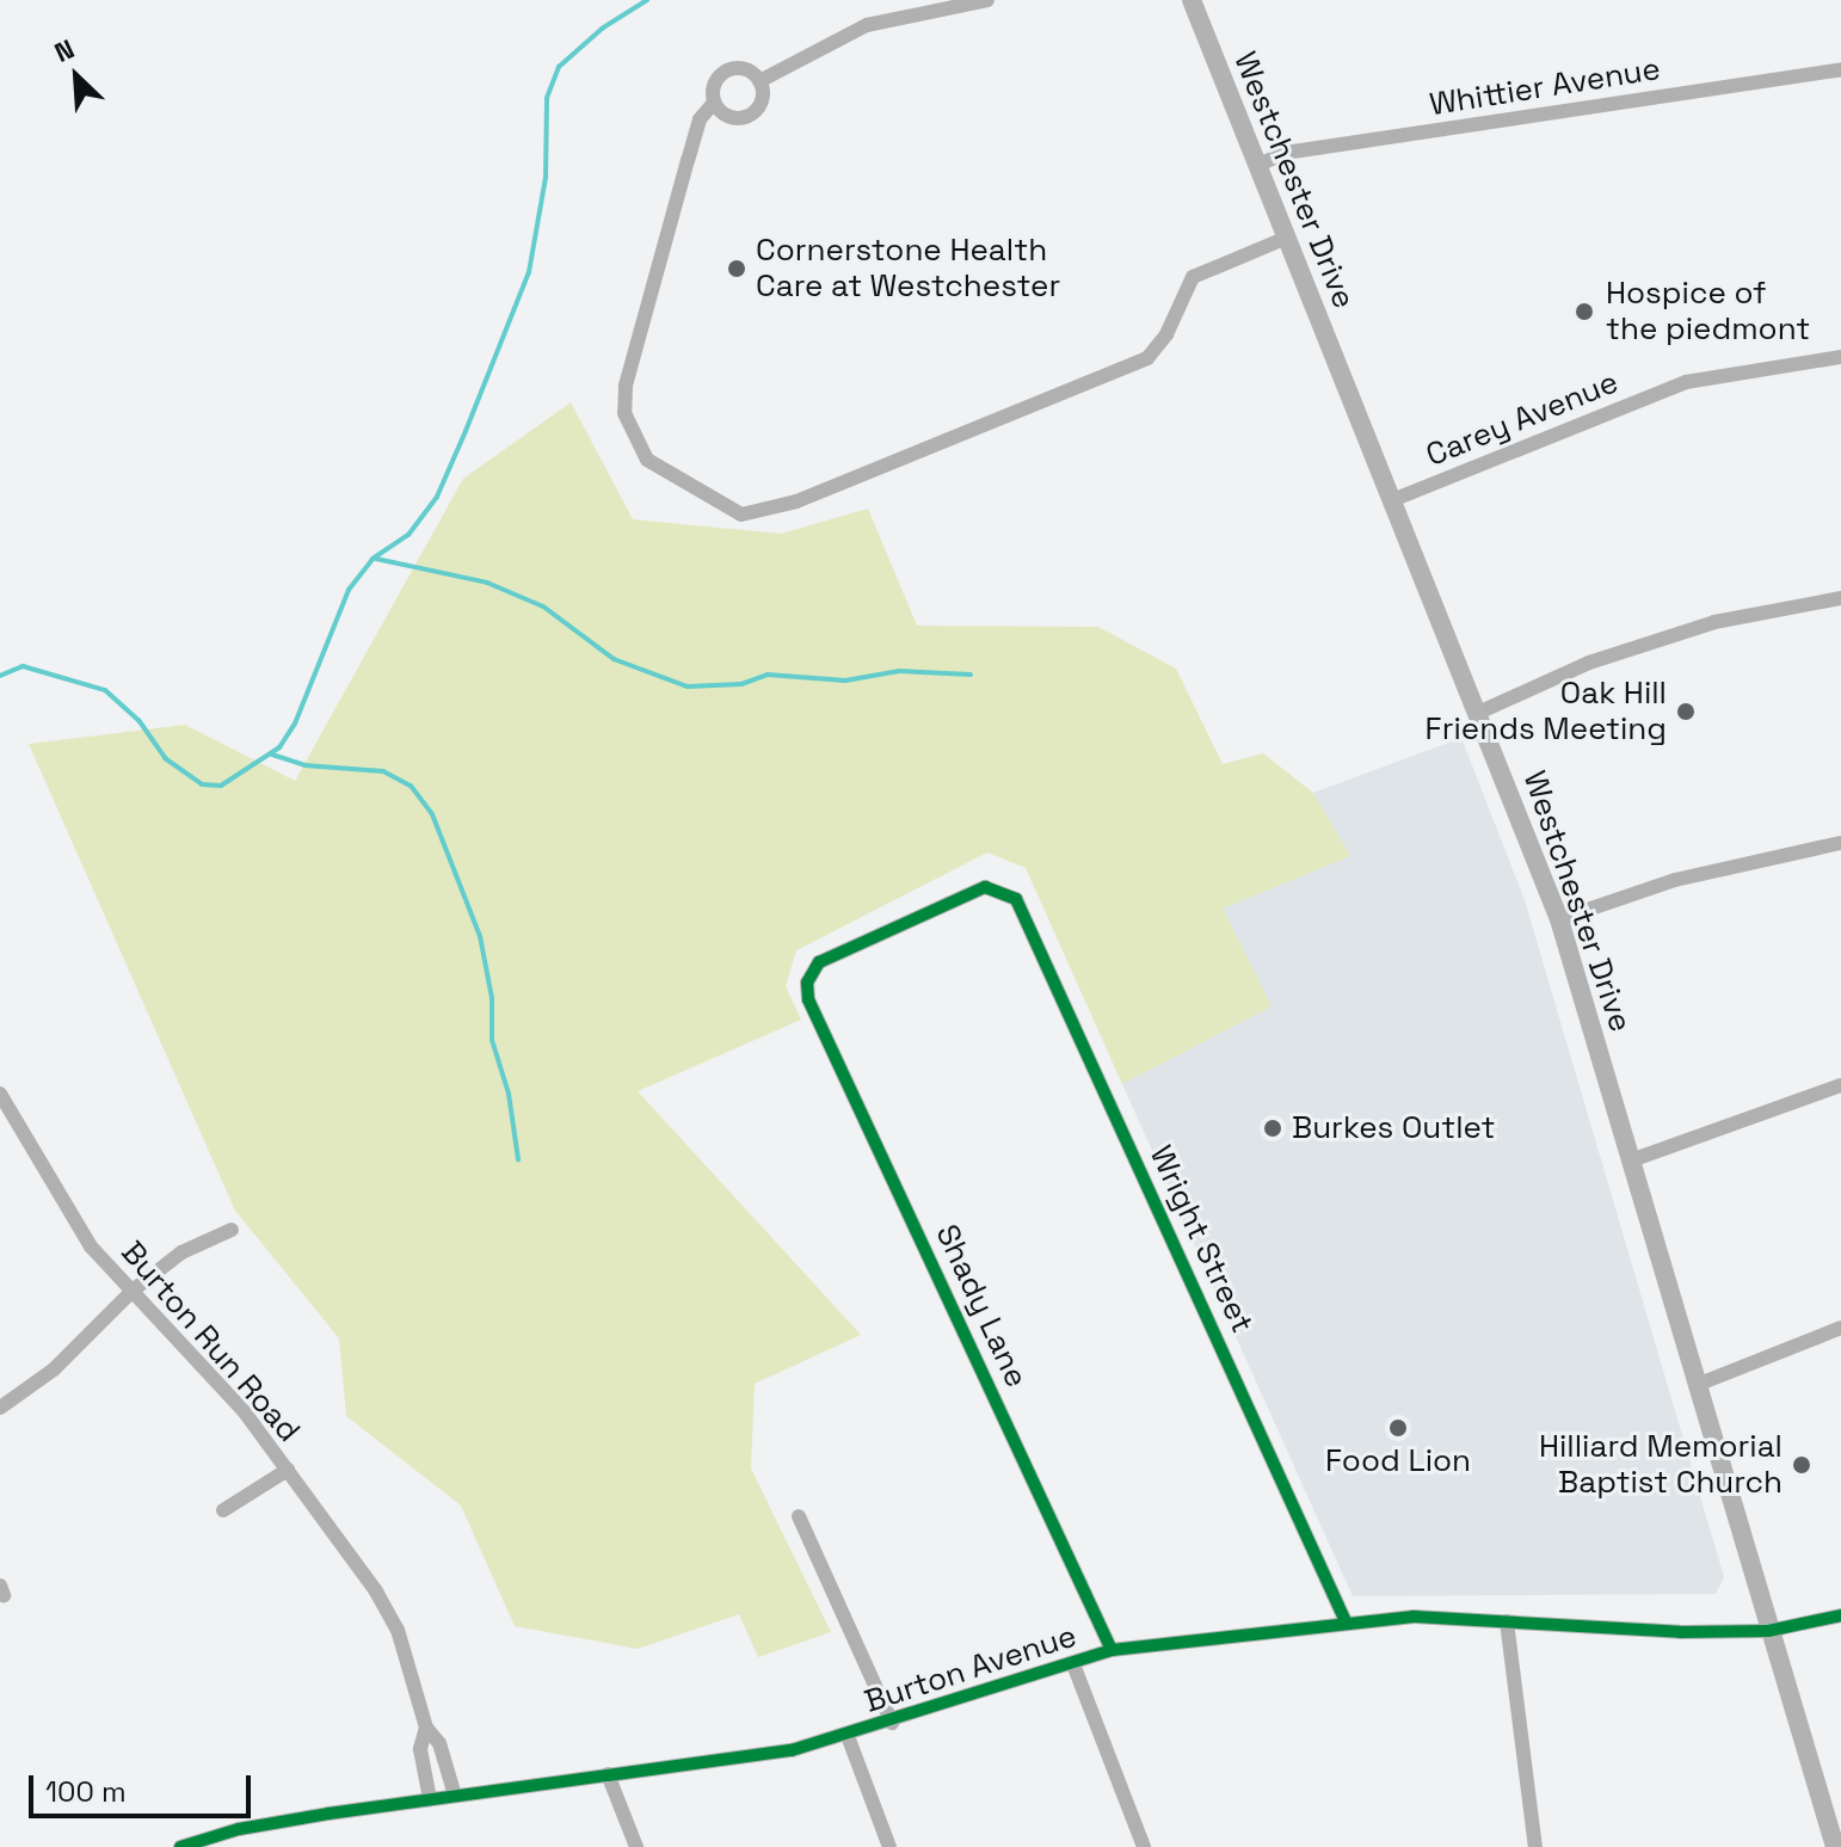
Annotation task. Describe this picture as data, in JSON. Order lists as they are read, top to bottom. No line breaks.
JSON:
{"streets":{"main road":["Westchester Drive"],"street":["Whittier Avenue","Carey Avenue","Wright Street","Shady Lane","Burton Run Road","Burton Avenue"]},"crossings":[["Whittier Avenue","Westchester Drive"],["Westchester Drive","Carey Avenue"],["Westchester Drive","Burton Avenue"],["Wright Street","Shady Lane"],["Wright Street","Burton Avenue"],["Shady Lane","Burton Avenue"],["Burton Run Road","Burton Avenue"]],"places":["Cornerstone Health Care at Westchester","Hospice of the piedmont","Oak Hill Friends Meeting","Burkes Outlet","Food Lion","Hilliard Memorial Baptist Church"],"scale_bar":"100 m","north":"top left"}
